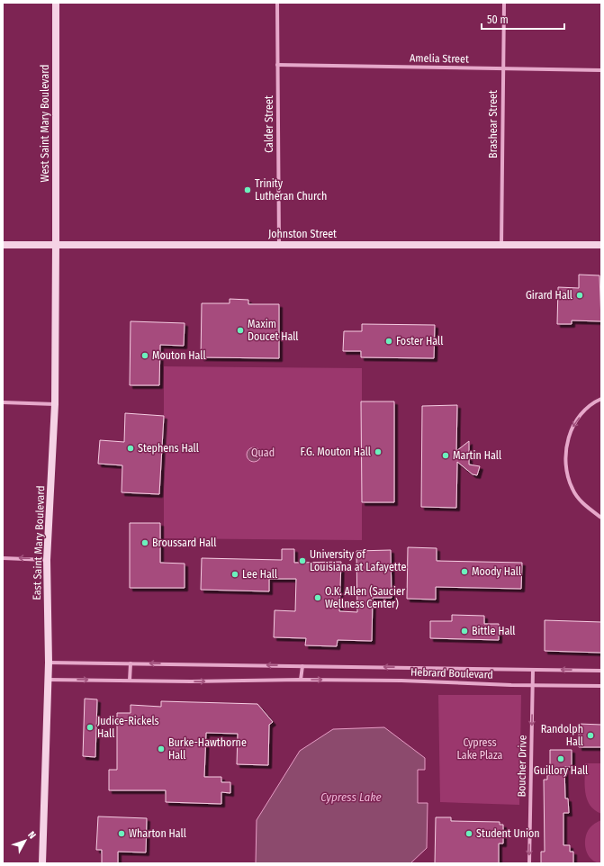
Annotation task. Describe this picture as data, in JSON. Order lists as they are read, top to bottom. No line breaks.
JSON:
{"streets":{"street":["Amelia Street","West Saint Mary Boulevard","Calder Street","Brashear Street","Johnston Street","East Saint Mary Boulevard","Hebrard Boulevard","Boucher Drive"]},"crossings":[["Amelia Street","Calder Street"],["Amelia Street","Brashear Street"],["West Saint Mary Boulevard","Johnston Street"],["West Saint Mary Boulevard","East Saint Mary Boulevard"],["Calder Street","Johnston Street"],["Brashear Street","Johnston Street"],["Johnston Street","East Saint Mary Boulevard"],["East Saint Mary Boulevard","Hebrard Boulevard"],["Hebrard Boulevard","Boucher Drive"]],"one_way":["Boucher Drive"],"water":["Cypress Lake"],"parks":["Quad","Cypress Lake Plaza"],"places":["Trinity Lutheran Church","Girard Hall","Maxim Doucet Hall","Foster Hall","Mouton Hall","Stephens Hall","F.G. Mouton Hall","Martin Hall","Broussard Hall","University of Louisiana at Lafayette","Moody Hall","Lee Hall","O.K. Allen (Saucier Wellness Center)","Bittle Hall","Judice-Rickels Hall","Randolph Hall","Burke-Hawthorne Hall","Guillory Hall","Wharton Hall","Student Union"],"scale_bar":"50 m","north":"top right"}
